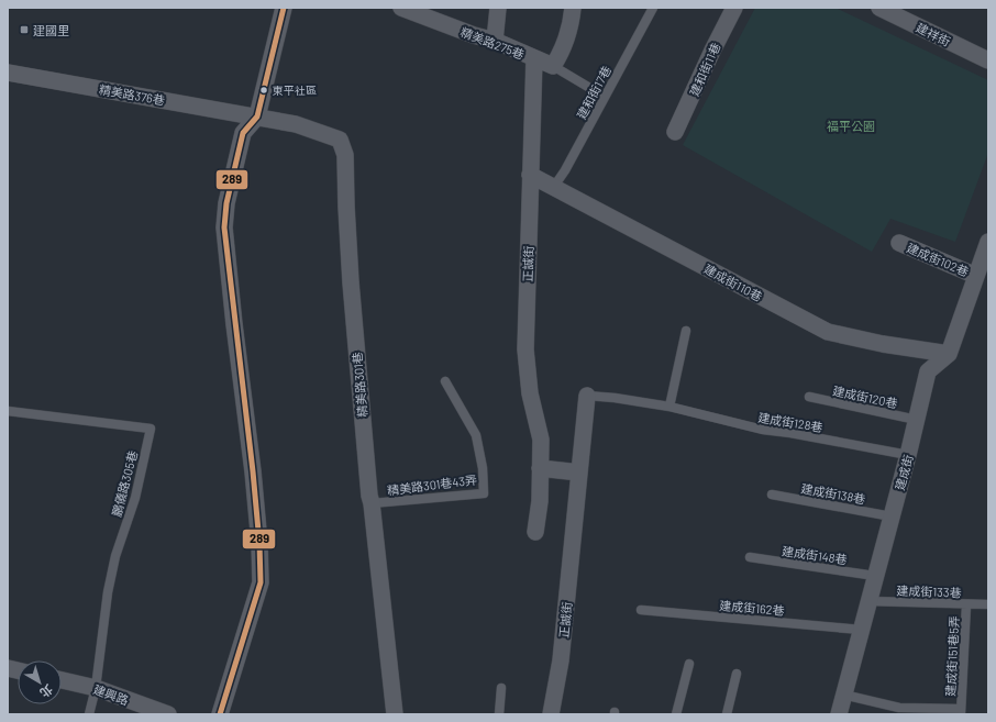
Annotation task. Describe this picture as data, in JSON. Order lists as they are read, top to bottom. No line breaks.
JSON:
{"streets":{"street":["建祥街","精美路275巷","建和街11巷","精美路376巷","建成街102巷","正誠街","建成街110巷","精美路301巷","建成街","建興路"],"lane":["建和街17巷","建成街120巷","建成街128巷","鵬儀路305巷","精美路301巷43弄","建成街138巷","建成街148巷","建成街133巷","建成街162巷","建成街151巷5弄"]},"crossings":[["精美路275巷","建和街17巷"],["精美路275巷","正誠街"],["建和街17巷","建成街110巷"],["精美路376巷","精美路301巷"],["正誠街","建成街110巷"],["正誠街","建成街128巷"],["建成街110巷","建成街"],["精美路301巷","精美路301巷43弄"],["建成街120巷","建成街"],["建成街128巷","建成街"],["建成街","建成街138巷"],["建成街","建成街148巷"],["建成街","建成街133巷"],["建成街","建成街162巷"],["鵬儀路305巷","建興路"],["建成街133巷","建成街151巷5弄"]],"parks":["福平公園"],"places":{"transit":["建國里"],"other":["東平社區"]},"lines":["transit line 289"],"north":"bottom right"}
